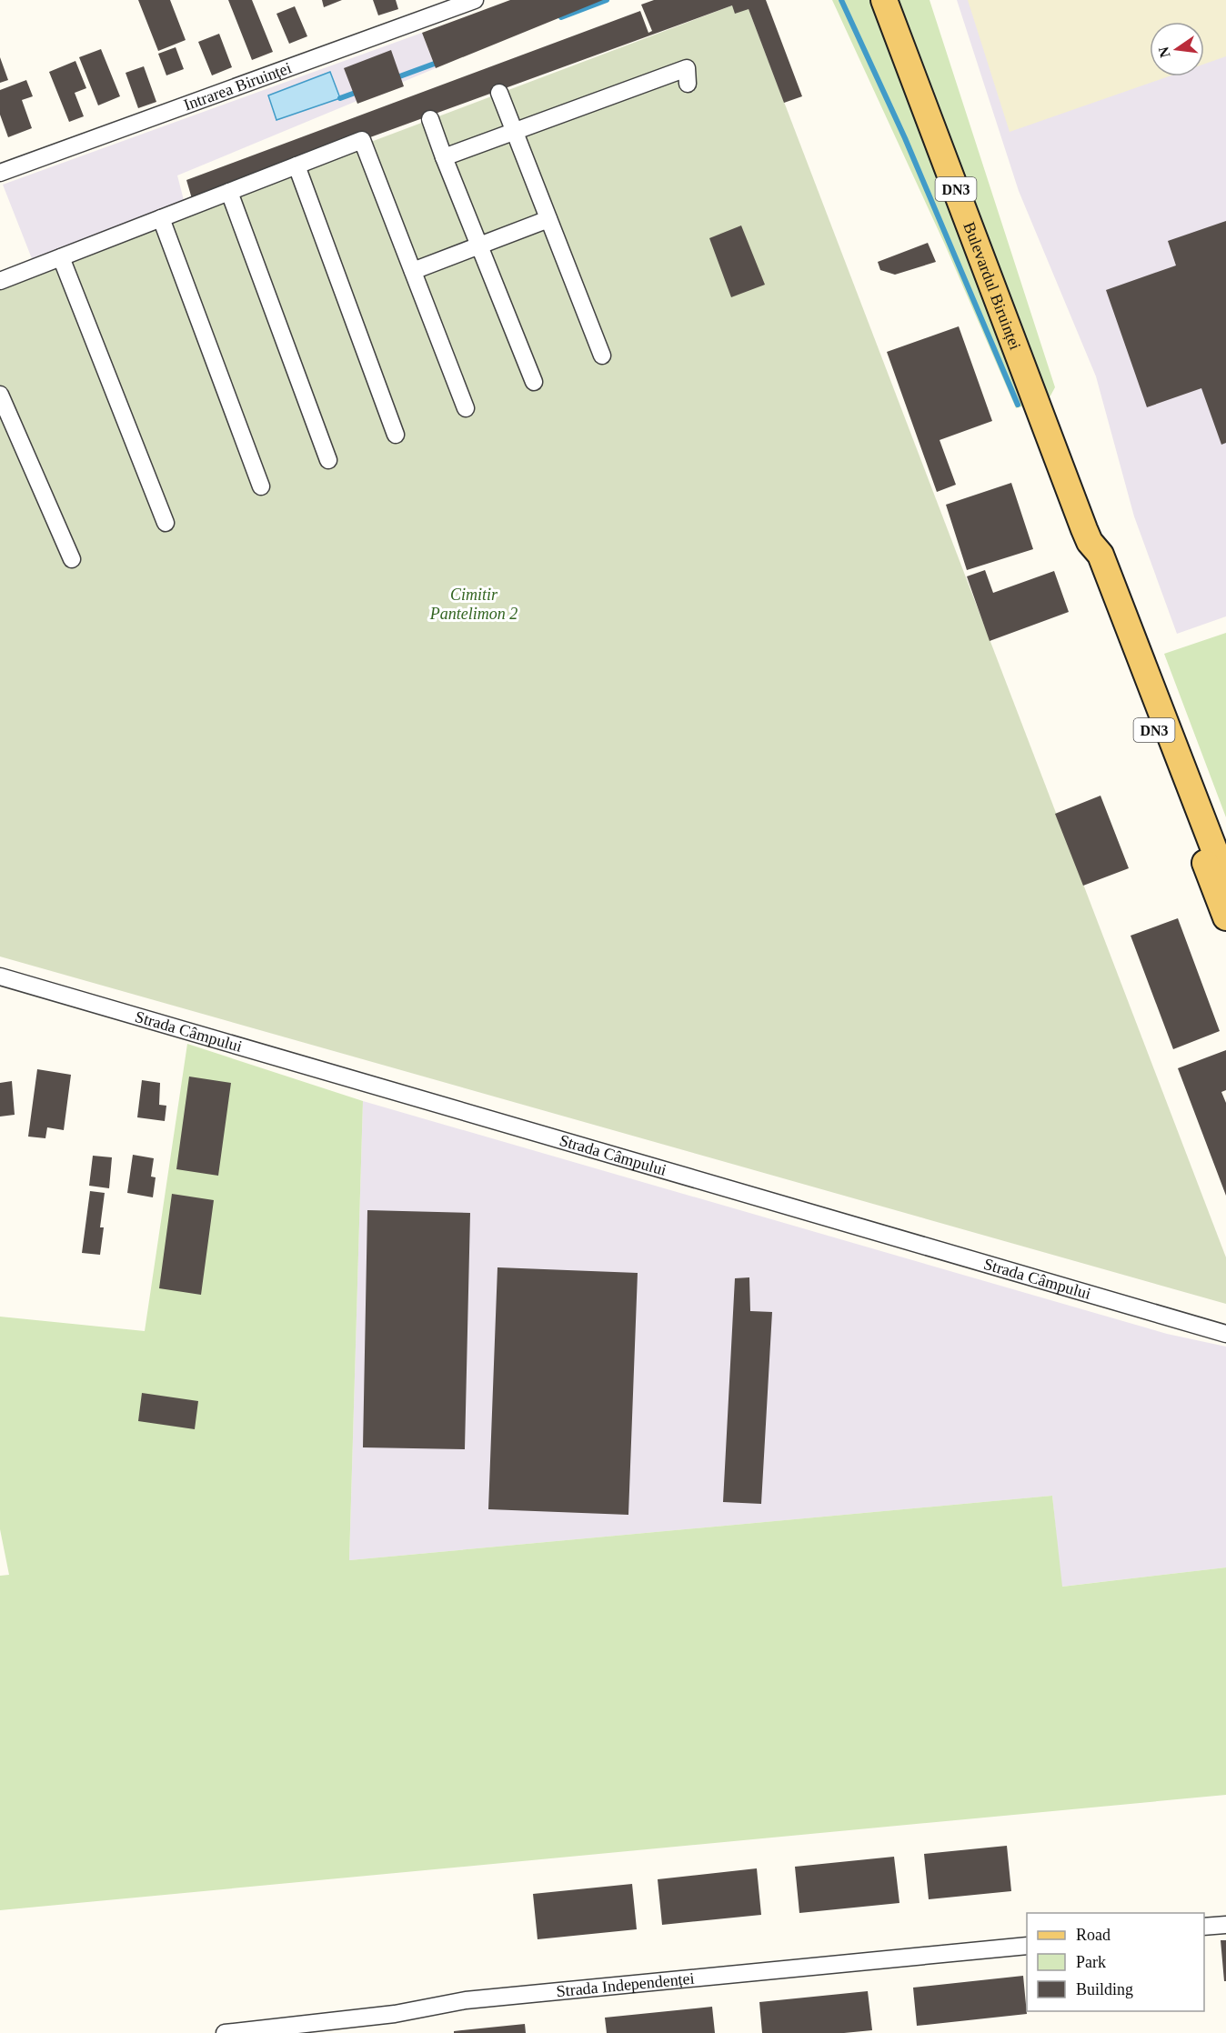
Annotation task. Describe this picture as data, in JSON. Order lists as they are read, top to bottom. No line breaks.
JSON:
{"streets":{"main road":["DN3","Bulevardul Biruinței"],"street":["Intrarea Biruinței","Strada Câmpului","Strada Independenței"]},"parks":["Cimitir Pantelimon 2"],"legend":["Road","Park","Building"],"north":"left"}
